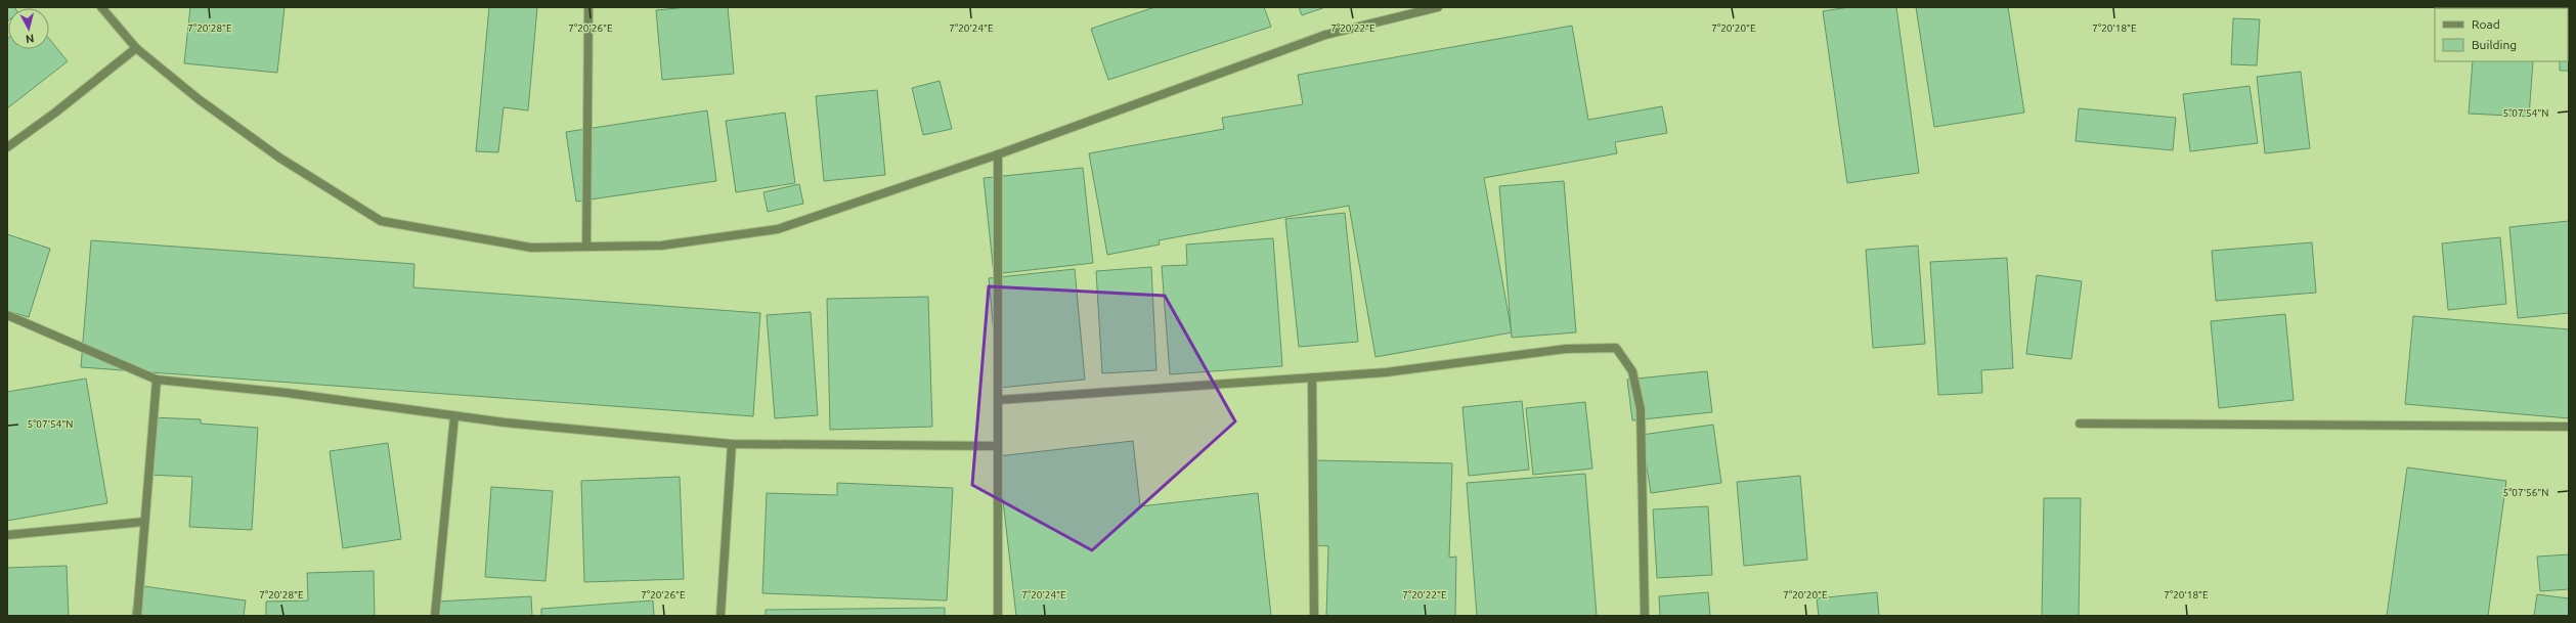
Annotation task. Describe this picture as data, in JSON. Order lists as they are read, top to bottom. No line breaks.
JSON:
{"legend":["Road","Building"],"north":"bottom","coordinates":["7°20'28\"E","7°20'26\"E","7°20'24\"E","7°20'22\"E","7°20'20\"E","7°20'18\"E","5°07'54\"N","5°07'56\"N"]}
